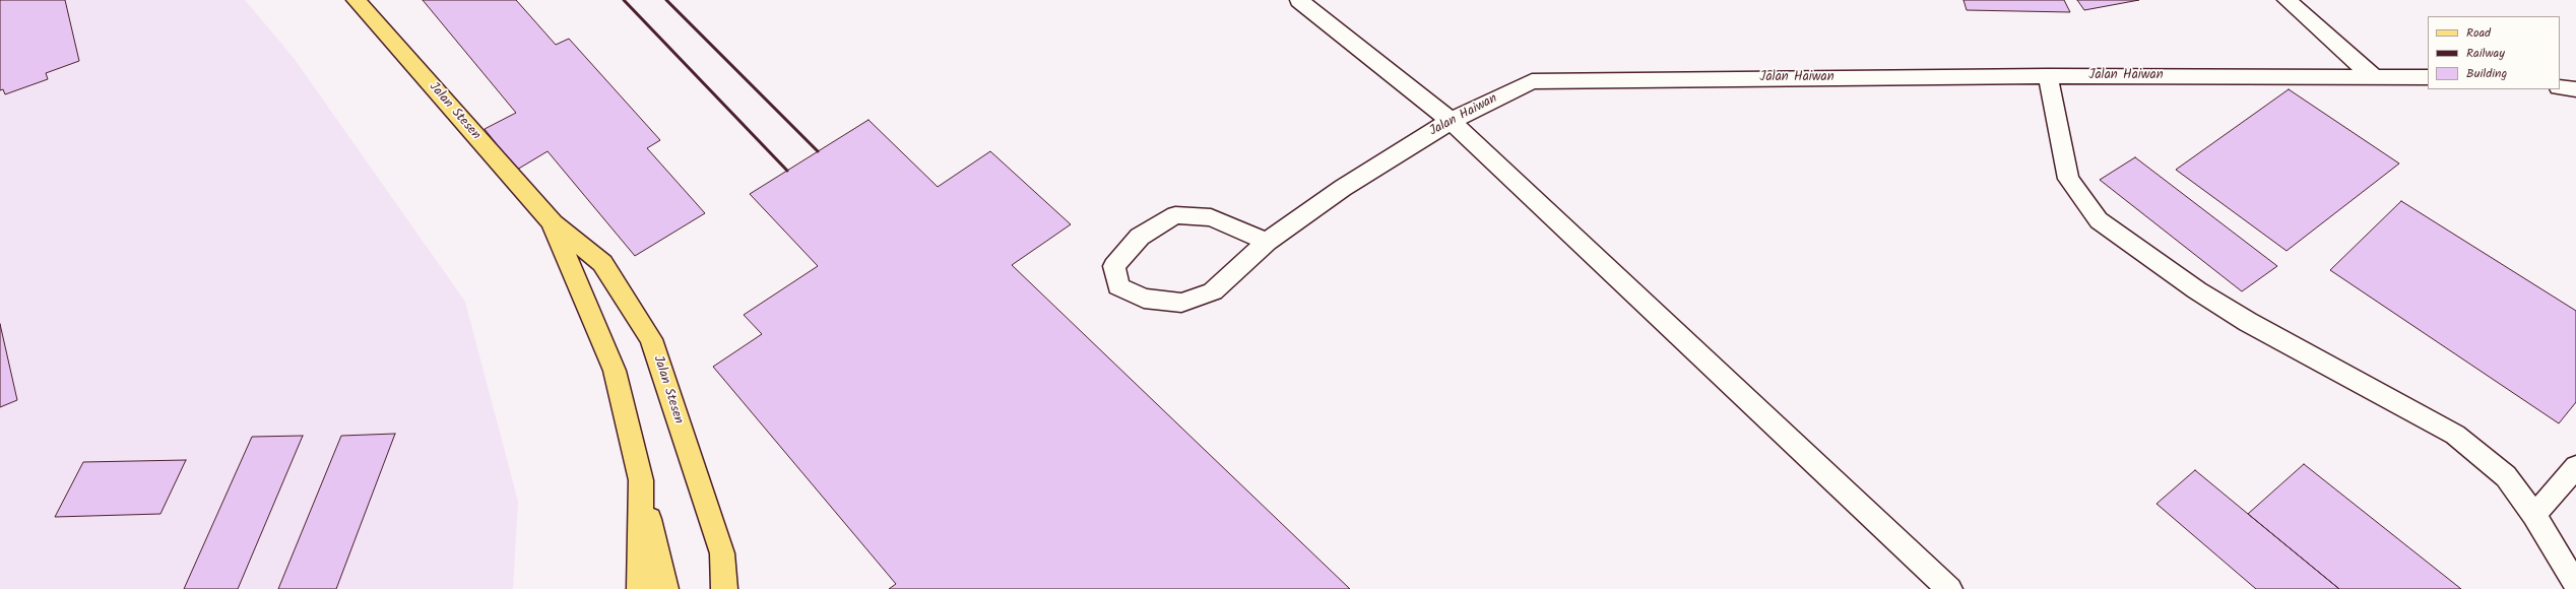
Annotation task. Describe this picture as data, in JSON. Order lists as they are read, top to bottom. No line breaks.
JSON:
{"streets":{"main road":["Jalan Stesen"],"street":["Jalan Haiwan"]},"legend":["Road","Railway","Building"]}
